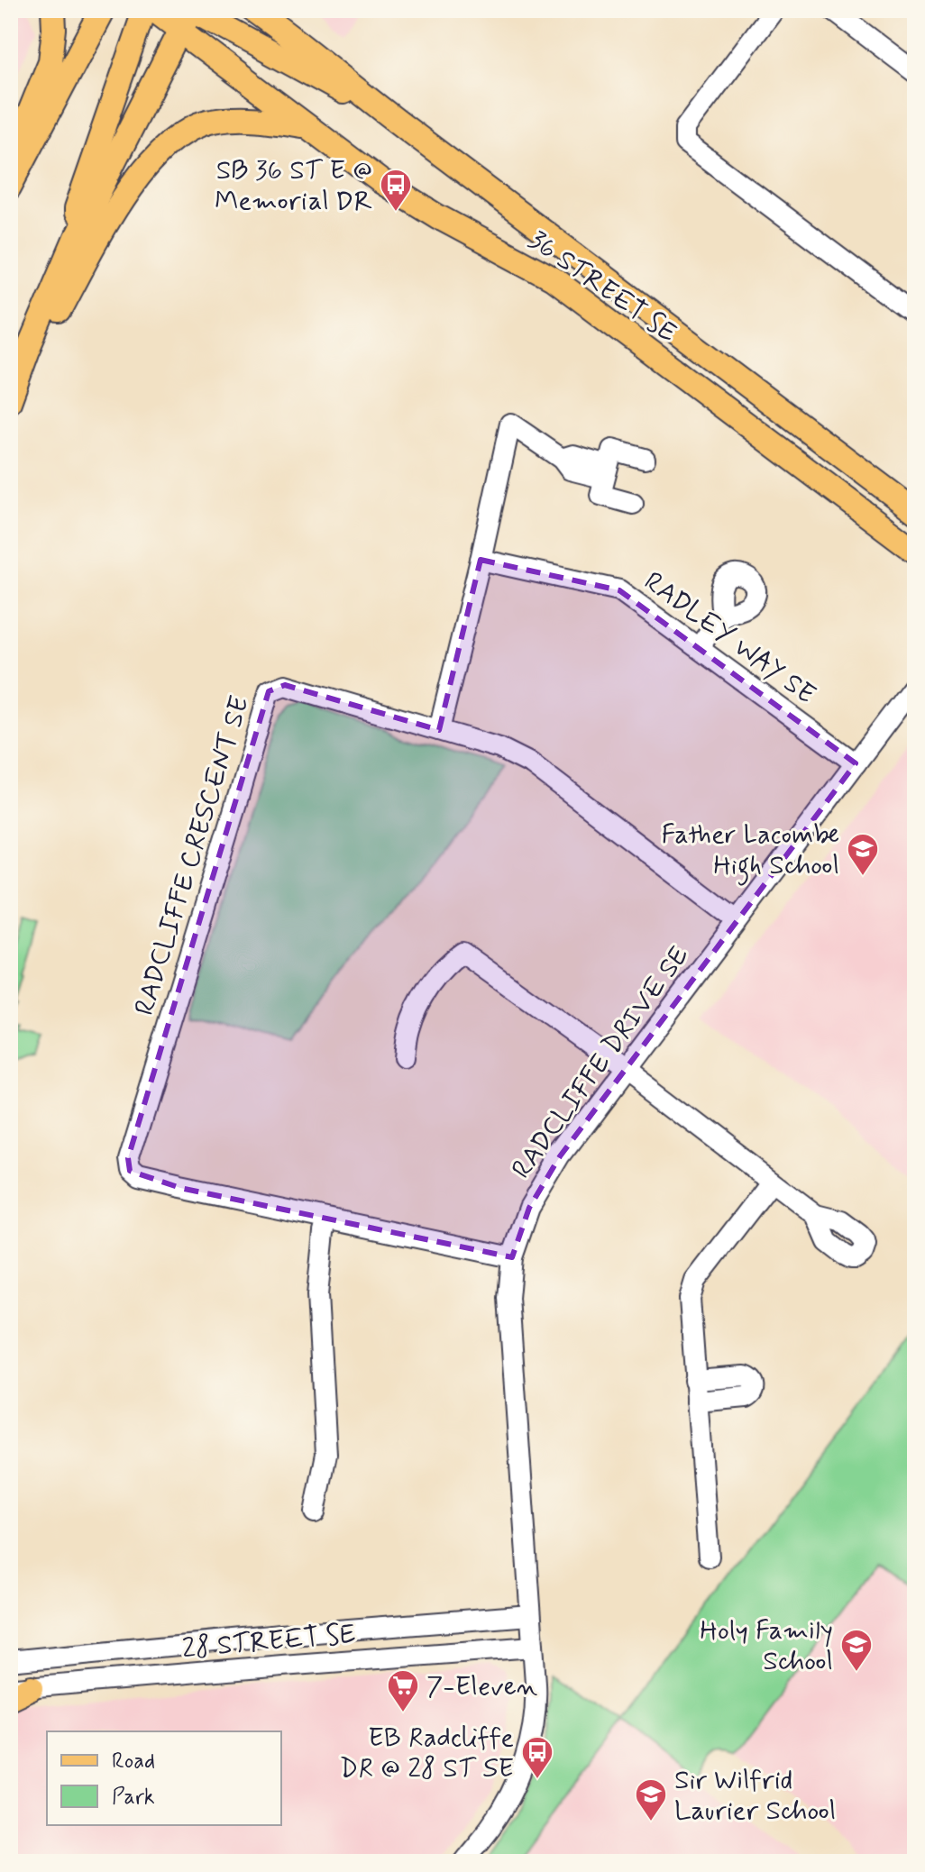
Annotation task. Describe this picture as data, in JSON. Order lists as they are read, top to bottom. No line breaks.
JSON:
{"streets":{"main road":["36 STREET SE"],"street":["RADLEY WAY SE","RADCLIFFE CRESCENT SE","RADCLIFFE DRIVE SE","28 STREET SE"]},"crossings":[["RADLEY WAY SE","RADCLIFFE DRIVE SE"],["RADCLIFFE CRESCENT SE","RADCLIFFE DRIVE SE"],["RADCLIFFE DRIVE SE","28 STREET SE"]],"places":{"bus stop":["SB 36 ST E @ Memorial DR","EB Radcliffe DR @ 28 ST SE"],"school or university":["Father Lacombe High School","Holy Family School","Sir Wilfrid Laurier School"],"supermarket":["7-Eleven"]},"legend":["Road","Park"]}
